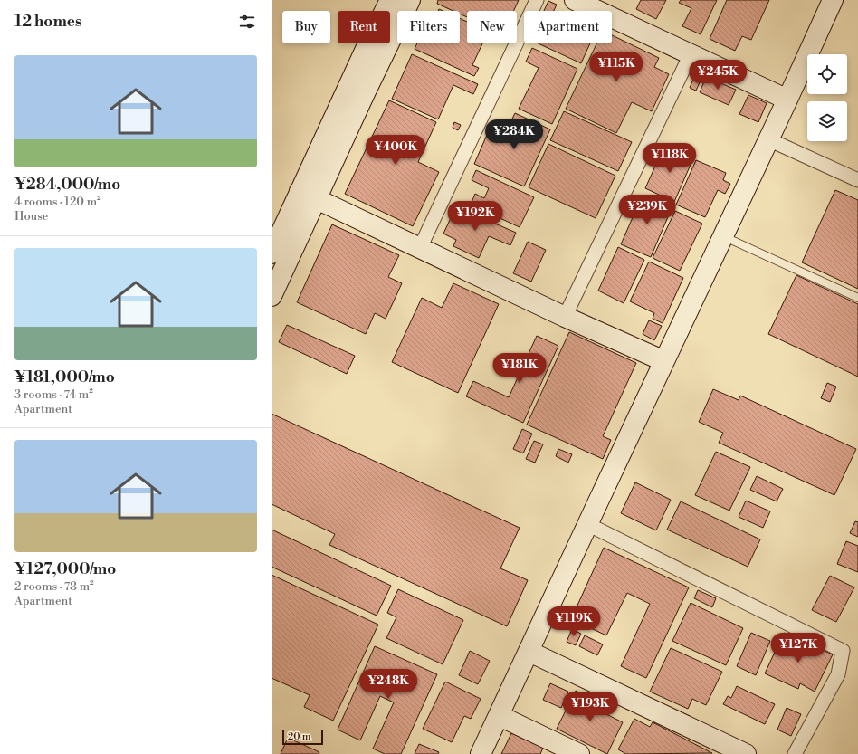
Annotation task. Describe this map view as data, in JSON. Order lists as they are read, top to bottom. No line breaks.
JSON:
{"scale_bar":"20 m","page":{"heading":"12 homes","chip":["Buy","Rent","Filters","New","Apartment"],"list":[{"name":"¥284,000/mo","note":"4 rooms · 120 m² · House"},{"name":"¥181,000/mo","note":"3 rooms · 74 m² · Apartment"},{"name":"¥127,000/mo","note":"2 rooms · 78 m² · Apartment"}],"price":["¥115K","¥245K","¥284K","¥400K","¥118K","¥239K","¥192K","¥181K","¥119K","¥127K","¥248K","¥193K"],"scale":"20 m"}}
